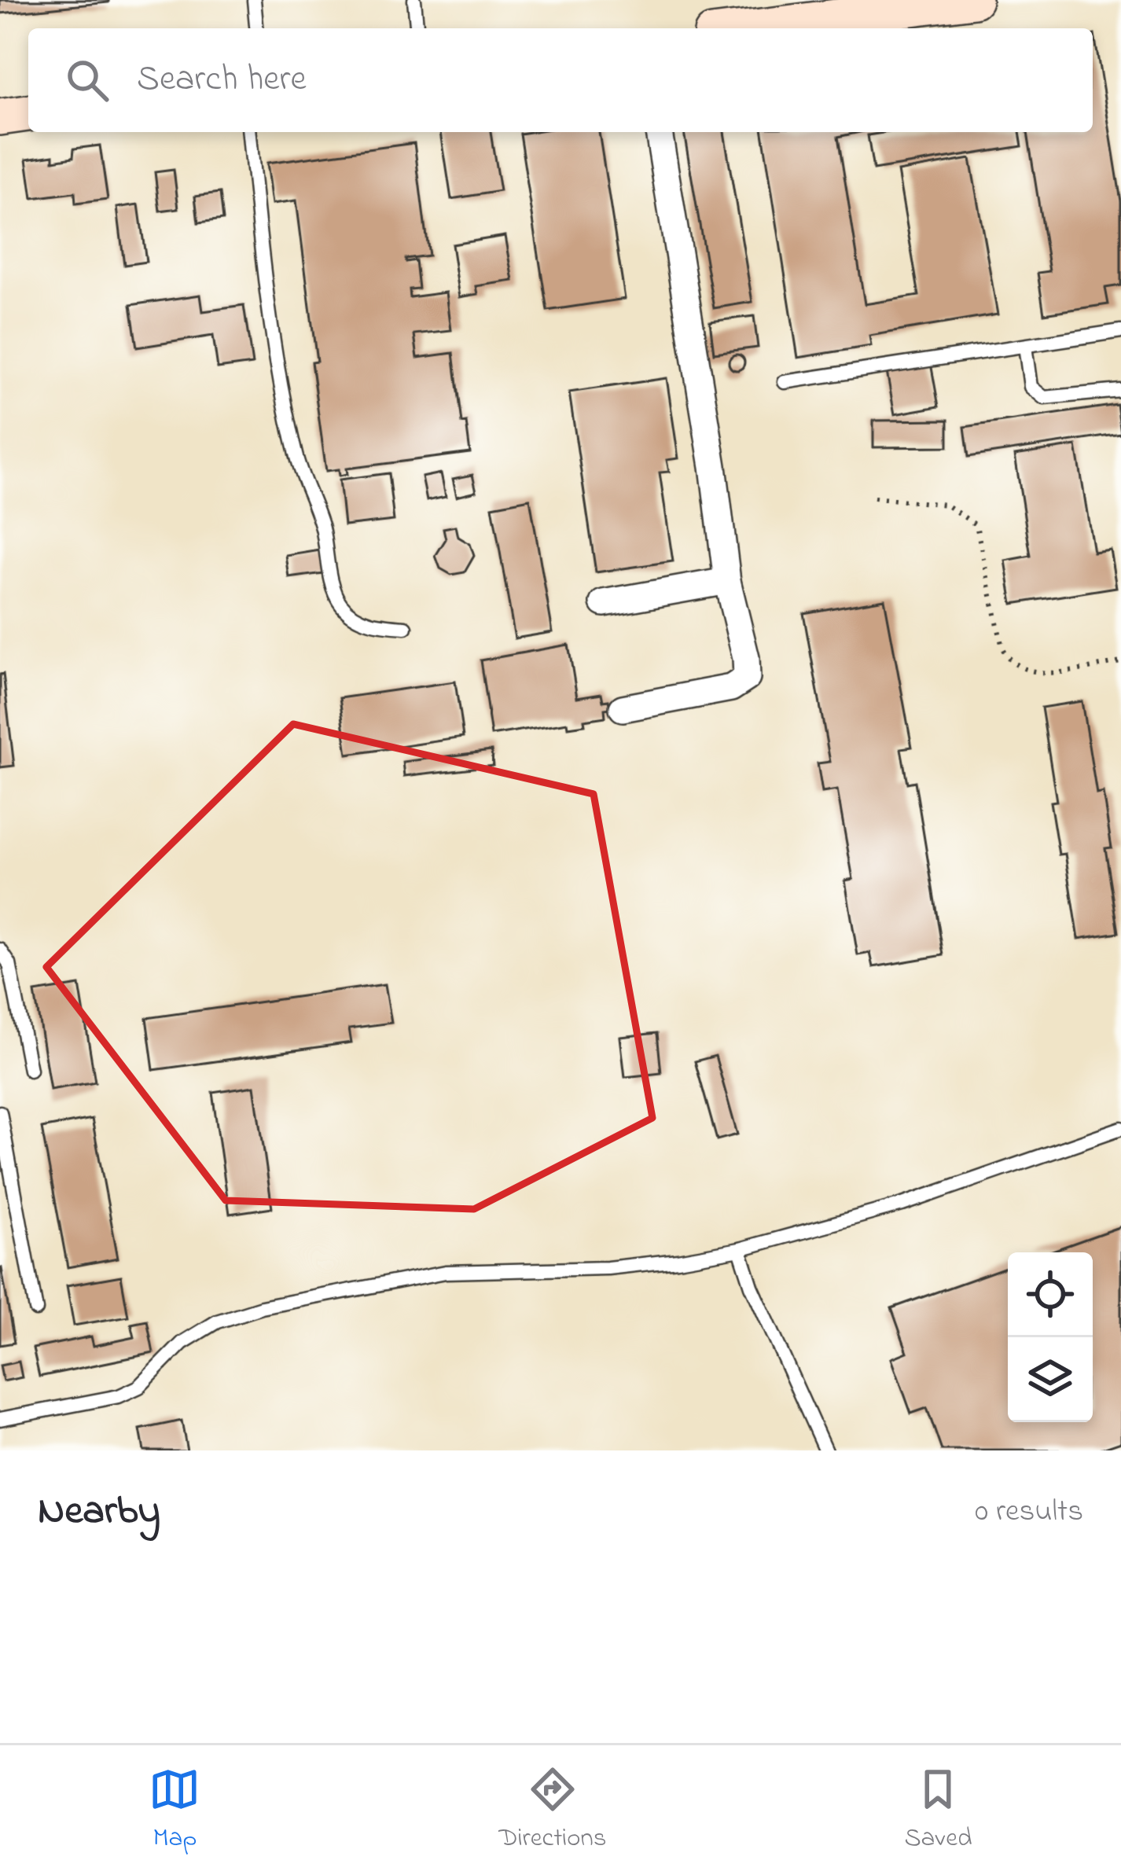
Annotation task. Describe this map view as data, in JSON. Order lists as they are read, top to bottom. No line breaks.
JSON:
{"page":{"search":"Search here","heading":["Nearby","0 results"],"nav":["Map","Directions","Saved"]}}
